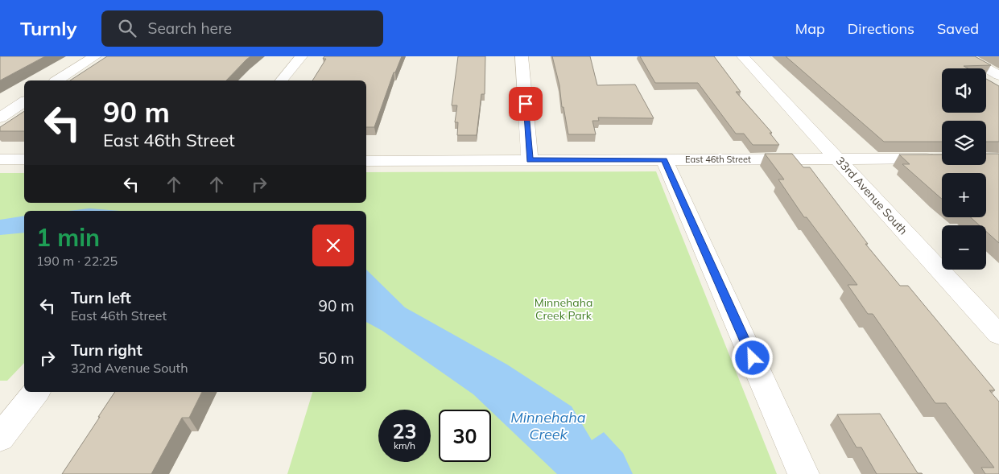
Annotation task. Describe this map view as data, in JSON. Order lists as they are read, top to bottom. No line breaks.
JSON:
{"streets":{"street":["East 46th Street","33rd Avenue South"]},"crossings":[["East 46th Street","33rd Avenue South"]],"water":["Minnehaha Creek"],"parks":["Minnehaha Creek Park"],"page":{"header":"Turnly","search":"Search here","nav":["Map","Directions","Saved"],"map_buttons":["+","−"],"turn":["90 m","East 46th Street"],"heading":["1 min","190 m · 22:25"],"list":[{"name":"Turn left","note":"East 46th Street","value":"90 m"},{"name":"Turn right","note":"32nd Avenue South","value":"50 m"}],"speed":"23 km/h","limit":"30"}}
